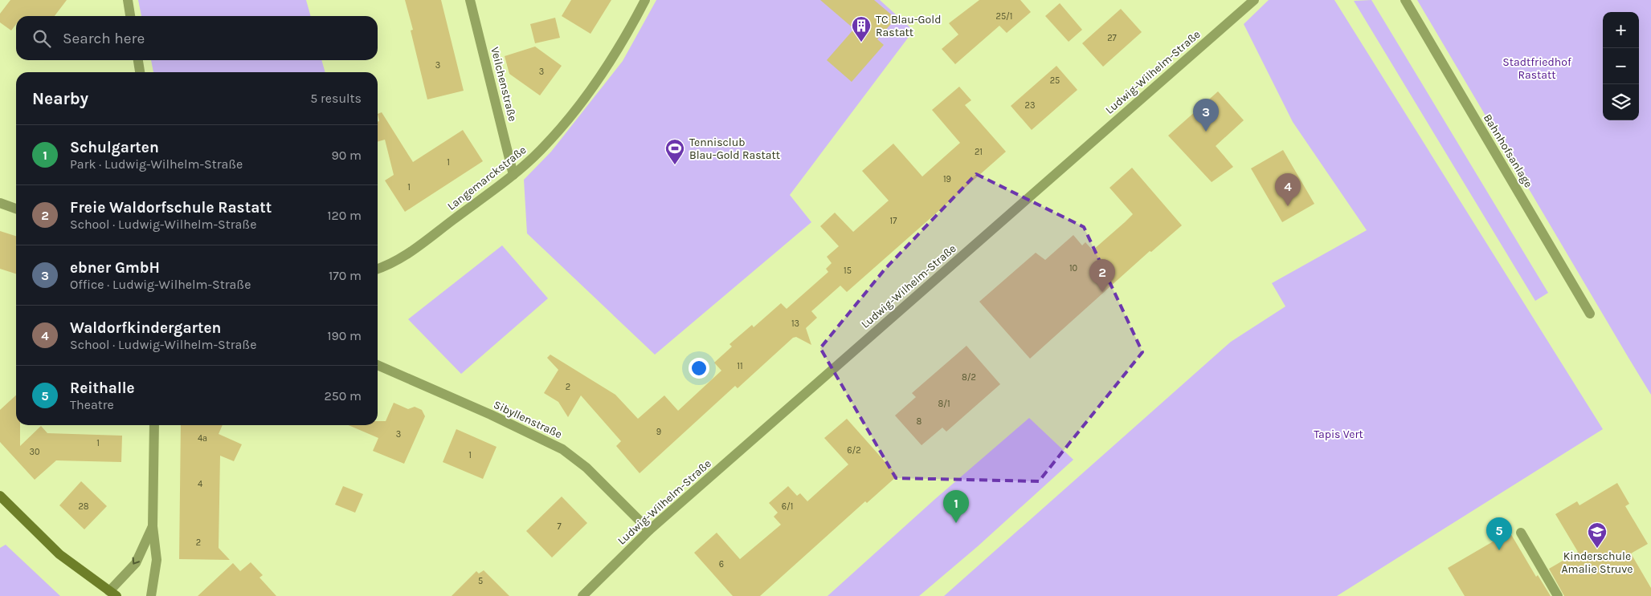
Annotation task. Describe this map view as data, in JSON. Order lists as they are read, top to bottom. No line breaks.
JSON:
{"streets":{"street":["Ludwig-Wilhelm-Straße","Veilchenstraße","Bahnhofsanlage","Langemarckstraße","Sibyllenstraße"]},"crossings":[["Ludwig-Wilhelm-Straße","Sibyllenstraße"],["Veilchenstraße","Langemarckstraße"]],"parks":["Stadtfriedhof Rastatt","Tapis Vert"],"places":{"building":["TC Blau-Gold Rastatt"],"sports":["Tennisclub Blau-Gold Rastatt"],"school or university":["Kinderschule Amalie Struve"]},"house_numbers":["25/1","27","3","3","25","23","21","1","19","1","17","10","15","13","11","8/2","2","8/1","8","9","3","4a","1","6/2","30","1","4","28","6/1","7","2","6","5"],"page":{"map_buttons":["+","−"],"search":"Search here","heading":["Nearby","5 results"],"pins":["3","4","2","1","5"],"list":[{"mark":"1","name":"Schulgarten","note":"Park · Ludwig-Wilhelm-Straße","value":"90 m"},{"mark":"2","name":"Freie Waldorfschule Rastatt","note":"School · Ludwig-Wilhelm-Straße","value":"120 m"},{"mark":"3","name":"ebner GmbH","note":"Office · Ludwig-Wilhelm-Straße","value":"170 m"},{"mark":"4","name":"Waldorfkindergarten","note":"School · Ludwig-Wilhelm-Straße","value":"190 m"},{"mark":"5","name":"Reithalle","note":"Theatre","value":"250 m"}]}}
